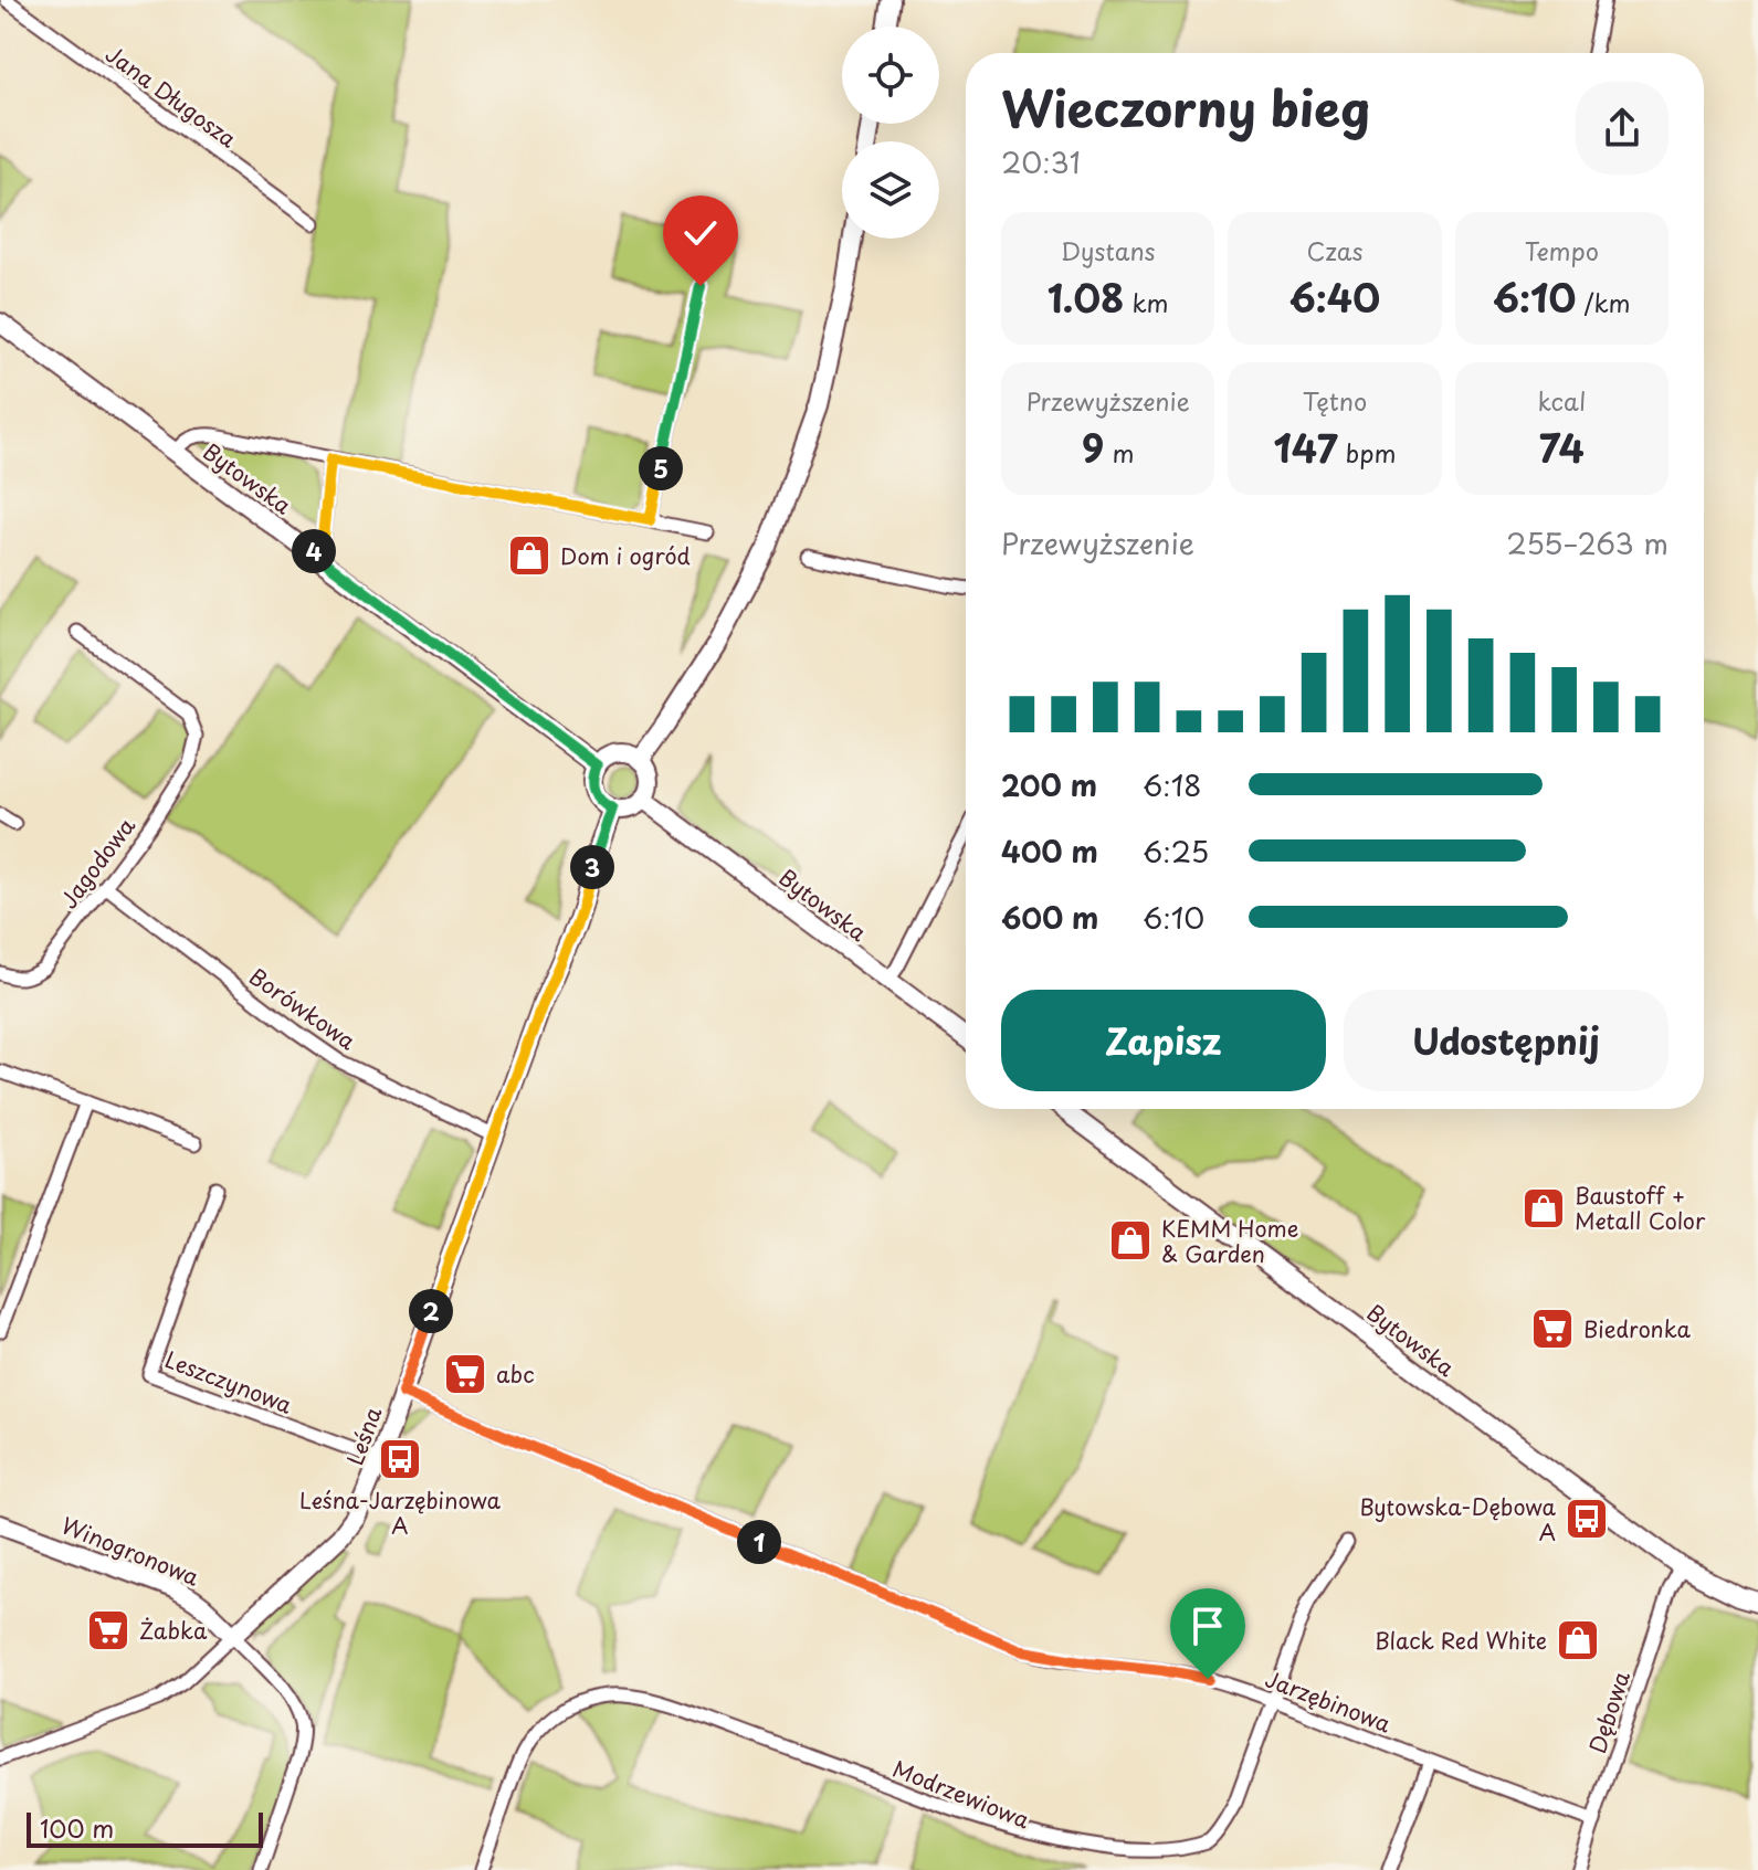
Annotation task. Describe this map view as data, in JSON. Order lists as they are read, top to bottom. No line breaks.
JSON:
{"streets":{"main road":["Bytowska","Leśna","Winogronowa"],"street":["Jana Długosza","Jagodowa","Borówkowa","Leszczynowa","Jarzębinowa","Dębowa","Modrzewiowa"]},"crossings":[["Bytowska","Leśna"],["Bytowska","Dębowa"],["Jagodowa","Borówkowa"],["Borówkowa","Leśna"],["Leszczynowa","Leśna"],["Leśna","Winogronowa"],["Leśna","Jarzębinowa"],["Jarzębinowa","Dębowa"]],"places":{"shop":["Dom i ogród","Baustoff + Metall Color","KEMM Home & Garden","Black Red White"],"supermarket":["Biedronka","abc","Żabka"],"bus stop":["Leśna-Jarzębinowa A","Bytowska-Dębowa A"]},"scale_bar":"100 m","page":{"heading":["Wieczorny bieg","20:31"],"stats":[["Dystans","1.08 km"],["Czas","6:40"],["Tempo","6:10 /km"],["Przewyższenie","9 m"],["Tętno","147 bpm"],["kcal","74"]],"pins":["5","4","3","2","1"],"chart":["Przewyższenie","255–263 m"],"list":[{"name":"200 m","note":"6:18"},{"name":"400 m","note":"6:25"},{"name":"600 m","note":"6:10"}],"buttons":["Zapisz","Udostępnij"],"scale":"100 m"}}
